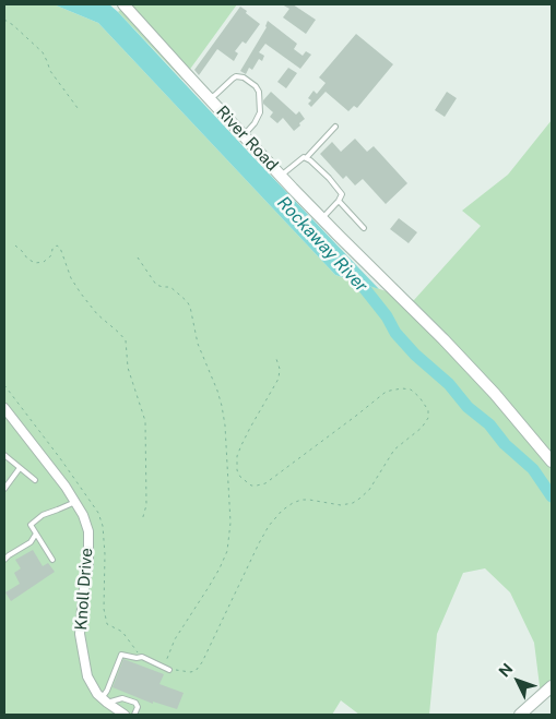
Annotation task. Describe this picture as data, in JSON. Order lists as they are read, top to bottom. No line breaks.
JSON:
{"streets":{"street":["River Road","Knoll Drive"]},"water":["Rockaway River"],"north":"top left"}
